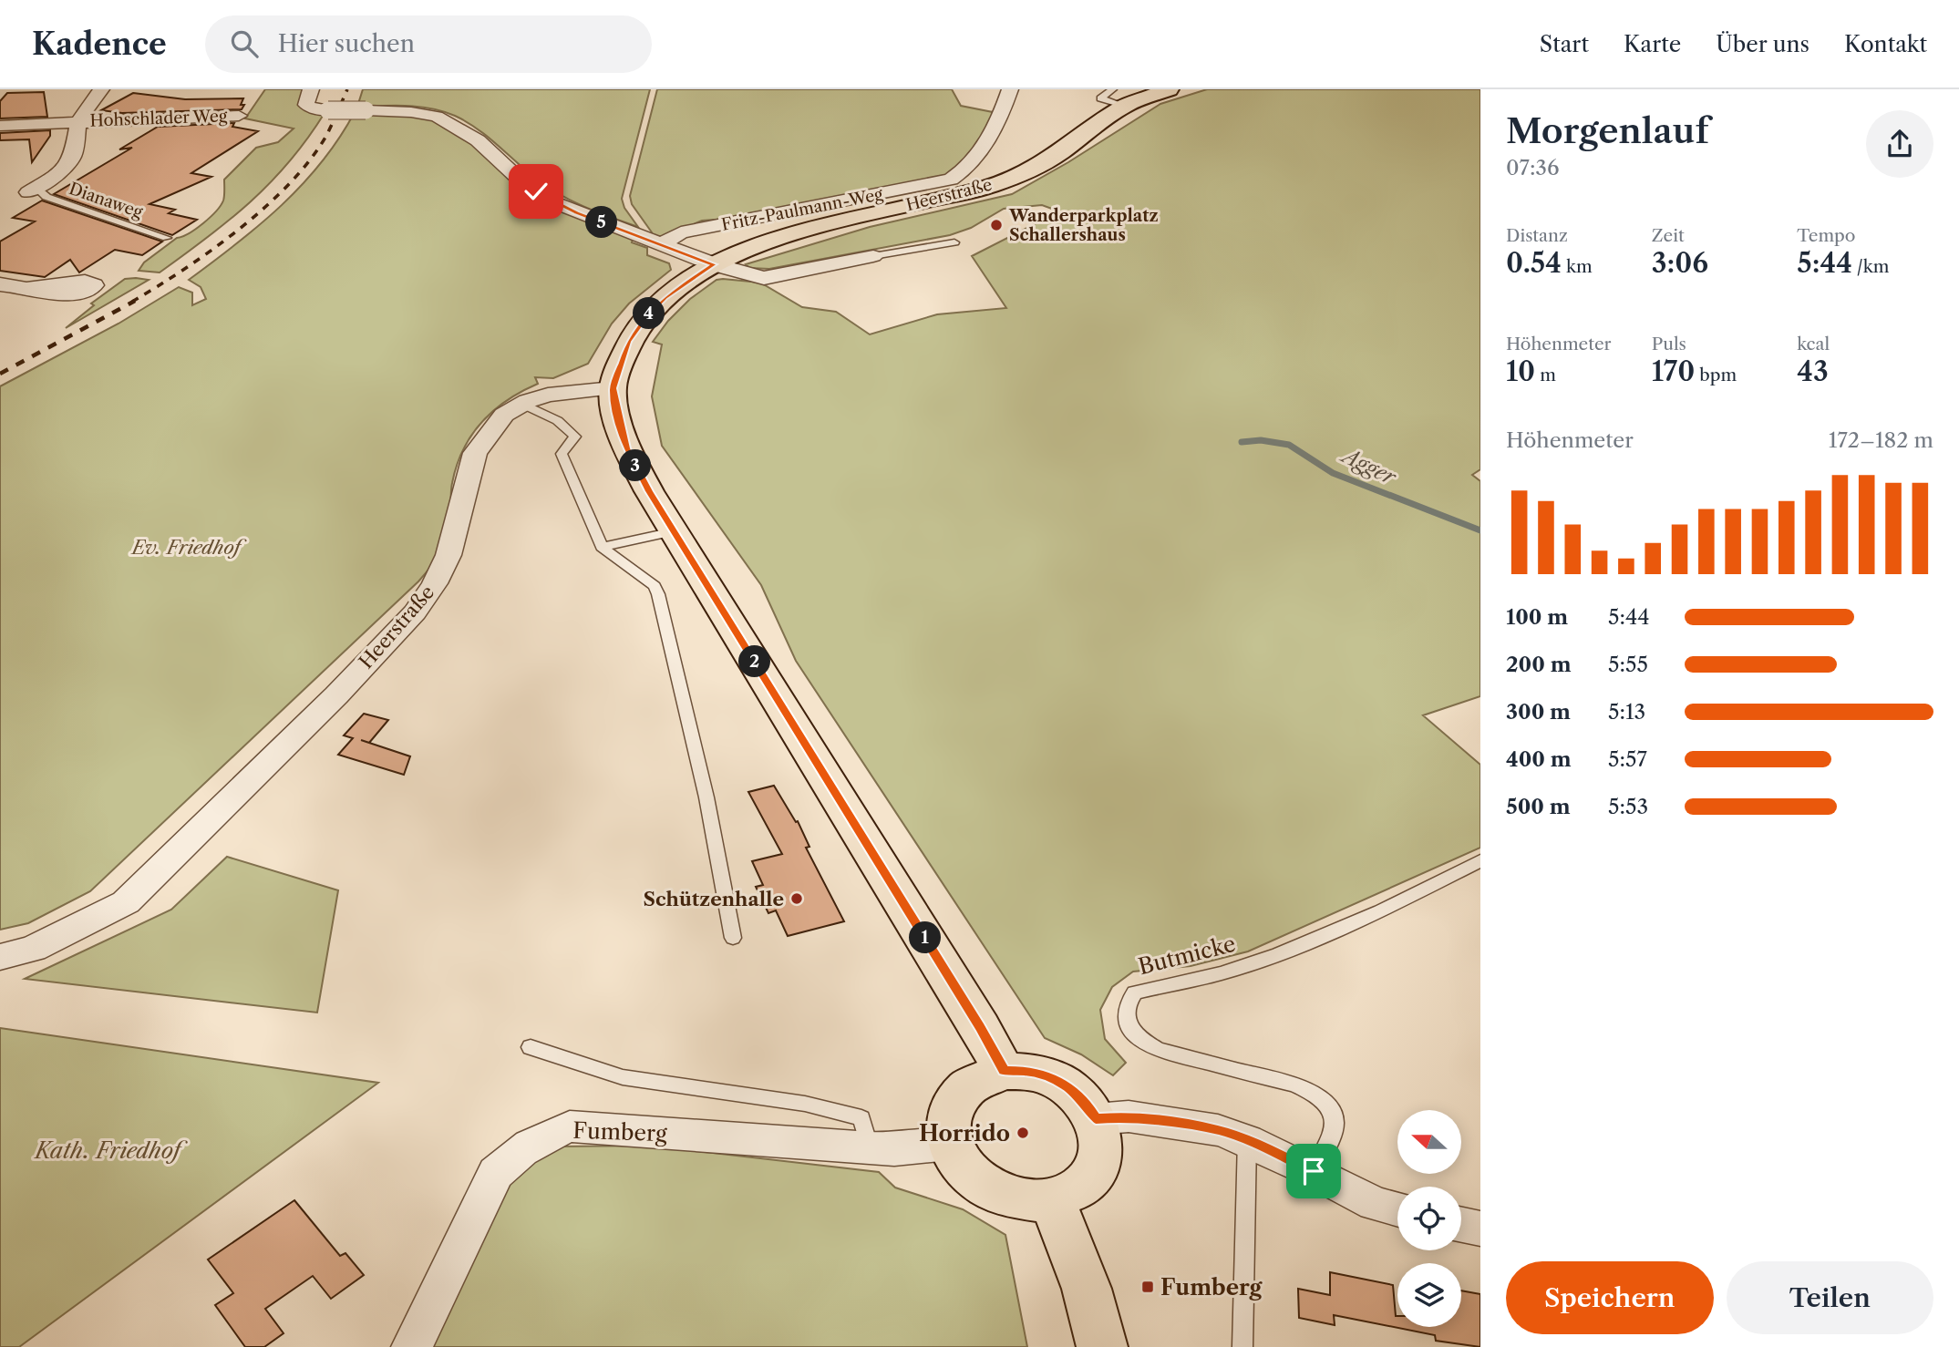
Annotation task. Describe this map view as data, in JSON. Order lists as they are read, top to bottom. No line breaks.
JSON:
{"streets":{"main road":["Heerstraße"],"street":["Hohschlader Weg","Fritz-Paulmann-Weg","Fumberg"],"lane":["Dianaweg","Butmicke"]},"crossings":[["Hohschlader Weg","Dianaweg"]],"water":["Agger"],"parks":["Ev. Friedhof","Kath. Friedhof"],"places":{"other":["Wanderparkplatz Schallershaus","Schützenhalle","Horrido"],"transit":["Fumberg"]},"north":"left","page":{"header":"Kadence","search":"Hier suchen","nav":["Start","Karte","Über uns","Kontakt"],"heading":["Morgenlauf","07:36"],"stats":[["Distanz","0.54 km"],["Zeit","3:06"],["Tempo","5:44 /km"],["Höhenmeter","10 m"],["Puls","170 bpm"],["kcal","43"]],"pins":["5","4","3","2","1"],"chart":["Höhenmeter","172–182 m"],"list":[{"name":"100 m","note":"5:44"},{"name":"200 m","note":"5:55"},{"name":"300 m","note":"5:13"},{"name":"400 m","note":"5:57"},{"name":"500 m","note":"5:53"}],"buttons":["Speichern","Teilen"]}}
